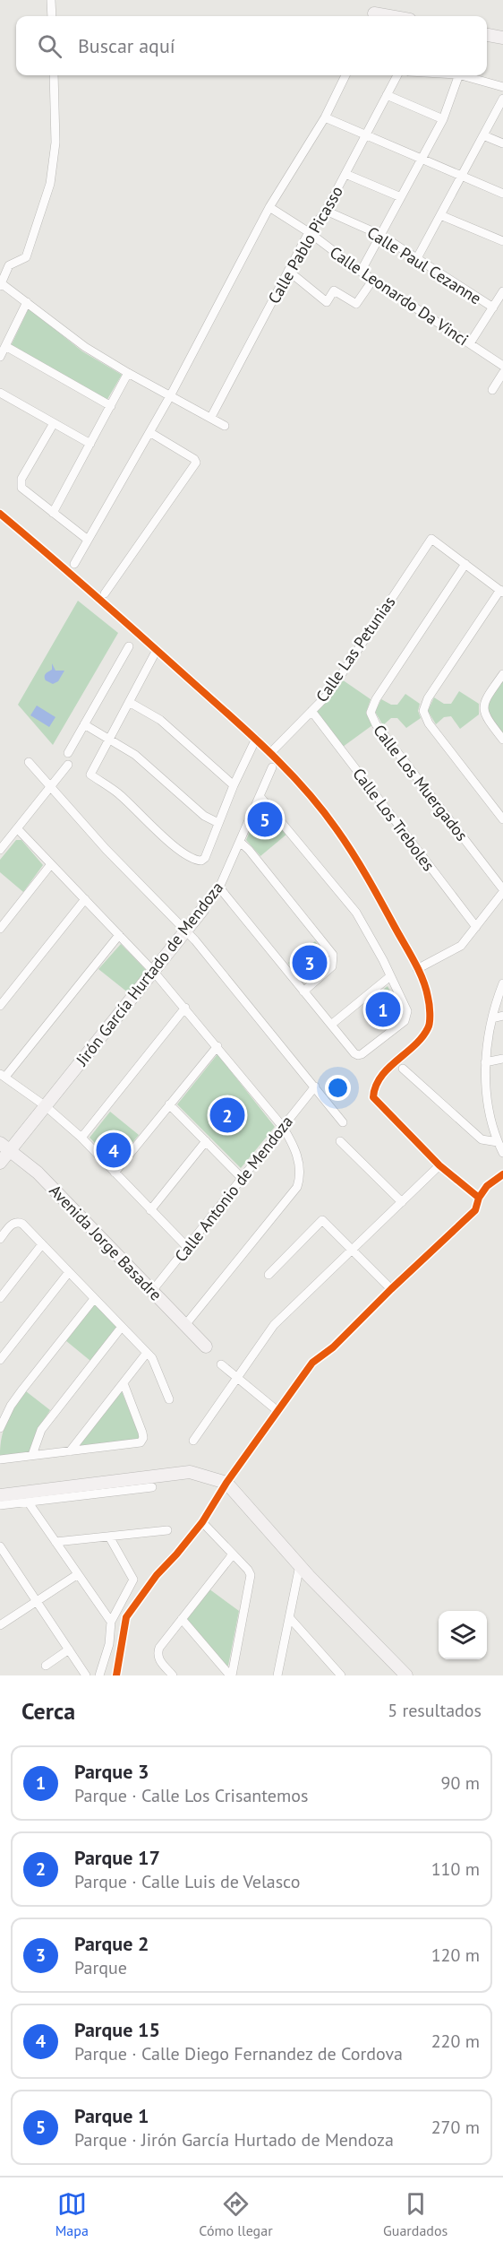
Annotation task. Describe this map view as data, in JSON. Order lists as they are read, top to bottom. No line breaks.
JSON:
{"streets":{"street":["Calle Pablo Picasso","Calle Paul Cezanne","Calle Leonardo Da Vinci","Calle Las Petunias","Calle Los Muergados","Calle Los Treboles","Jirón García Hurtado de Mendoza","Calle Antonio de Mendoza","Avenida Jorge Basadre"]},"crossings":[["Calle Pablo Picasso","Calle Paul Cezanne"],["Calle Pablo Picasso","Calle Leonardo Da Vinci"],["Calle Las Petunias","Calle Los Muergados"],["Calle Las Petunias","Calle Los Treboles"],["Jirón García Hurtado de Mendoza","Avenida Jorge Basadre"],["Calle Antonio de Mendoza","Avenida Jorge Basadre"]],"page":{"search":"Buscar aquí","pins":["5","3","1","2","4"],"heading":["Cerca","5 resultados"],"list":[{"mark":"1","name":"Parque 3","note":"Parque · Calle Los Crisantemos","value":"90 m"},{"mark":"2","name":"Parque 17","note":"Parque · Calle Luis de Velasco","value":"110 m"},{"mark":"3","name":"Parque 2","note":"Parque","value":"120 m"},{"mark":"4","name":"Parque 15","note":"Parque · Calle Diego Fernandez de Cordova","value":"220 m"},{"mark":"5","name":"Parque 1","note":"Parque · Jirón García Hurtado de Mendoza","value":"270 m"}],"nav":["Mapa","Cómo llegar","Guardados"]}}
